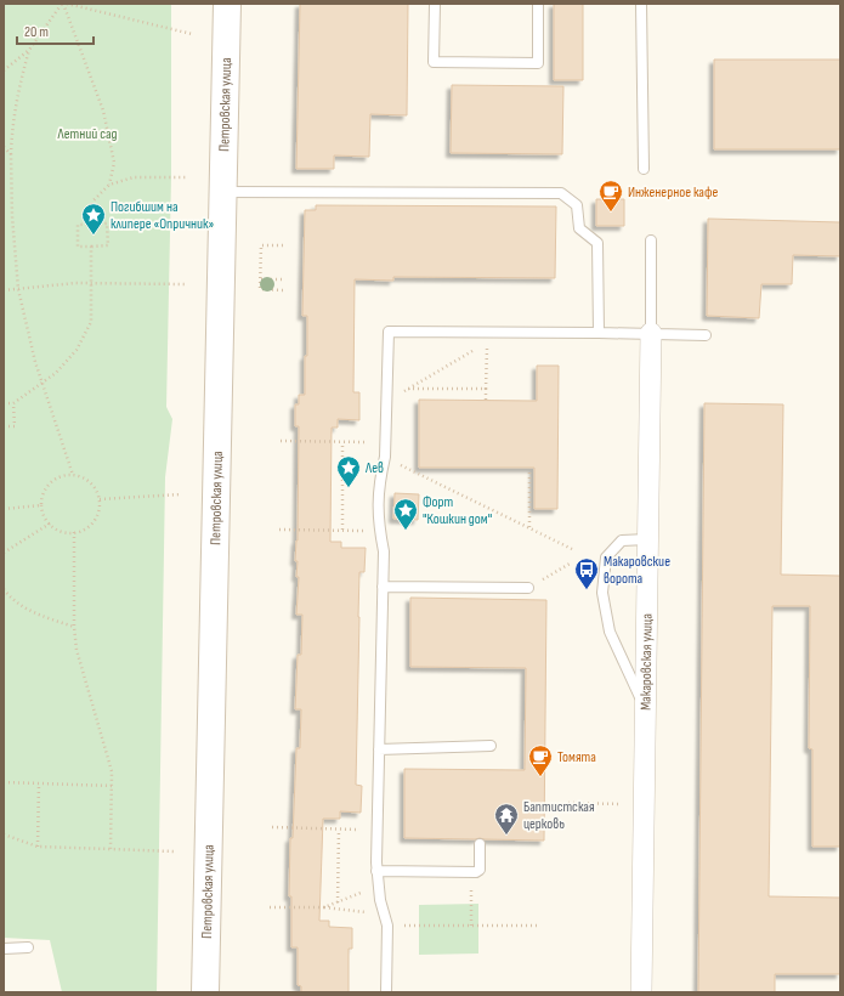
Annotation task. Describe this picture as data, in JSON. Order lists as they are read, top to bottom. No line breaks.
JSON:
{"streets":{"street":["Петровская улица","Макаровская улица"]},"parks":["Летний сад"],"places":{"cafe":["Инженерное кафе","Томята"],"place":["Погибшим на клипере «Опричник»","Лев","Форт \"Кошкин дом\""],"bus stop":["Макаровские ворота"],"temple":["Баптистская церковь"]},"scale_bar":"20 m"}
